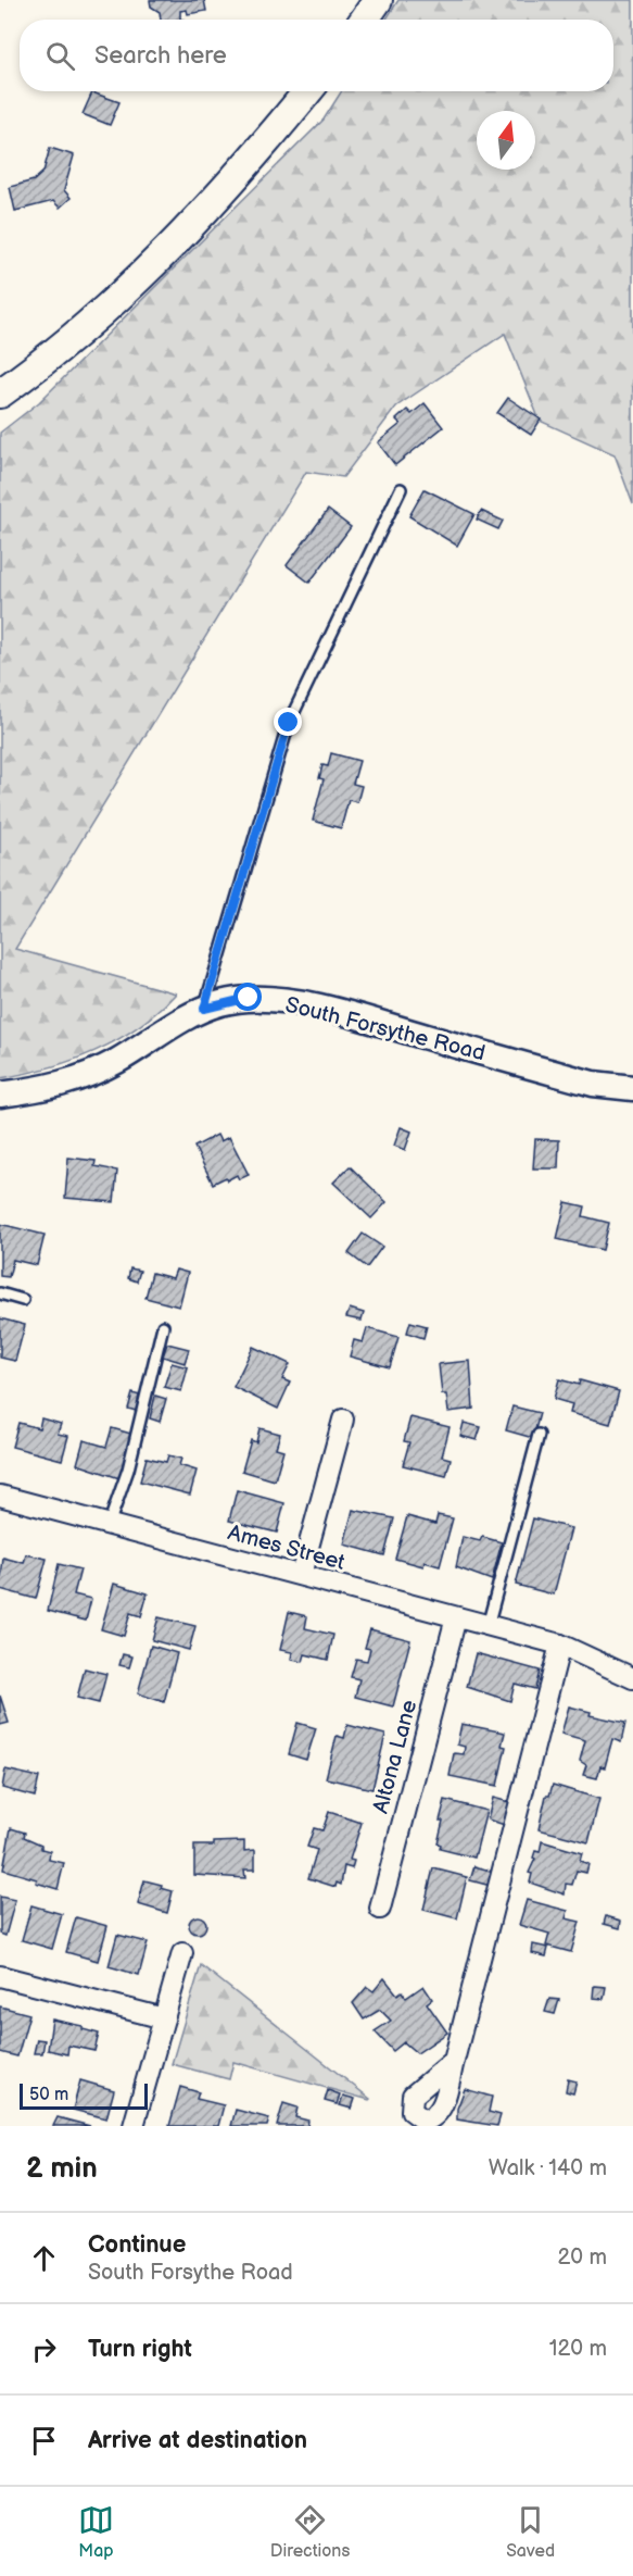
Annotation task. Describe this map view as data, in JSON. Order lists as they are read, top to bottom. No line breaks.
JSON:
{"streets":{"street":["South Forsythe Road","Ames Street","Altona Lane"]},"crossings":[["Ames Street","Altona Lane"]],"scale_bar":"50 m","north":"top","page":{"search":"Search here","scale":"50 m","heading":["2 min","Walk · 140 m"],"list":[["Continue","South Forsythe Road","20 m"],["Turn right","120 m"],"Arrive at destination"],"nav":["Map","Directions","Saved"]}}
